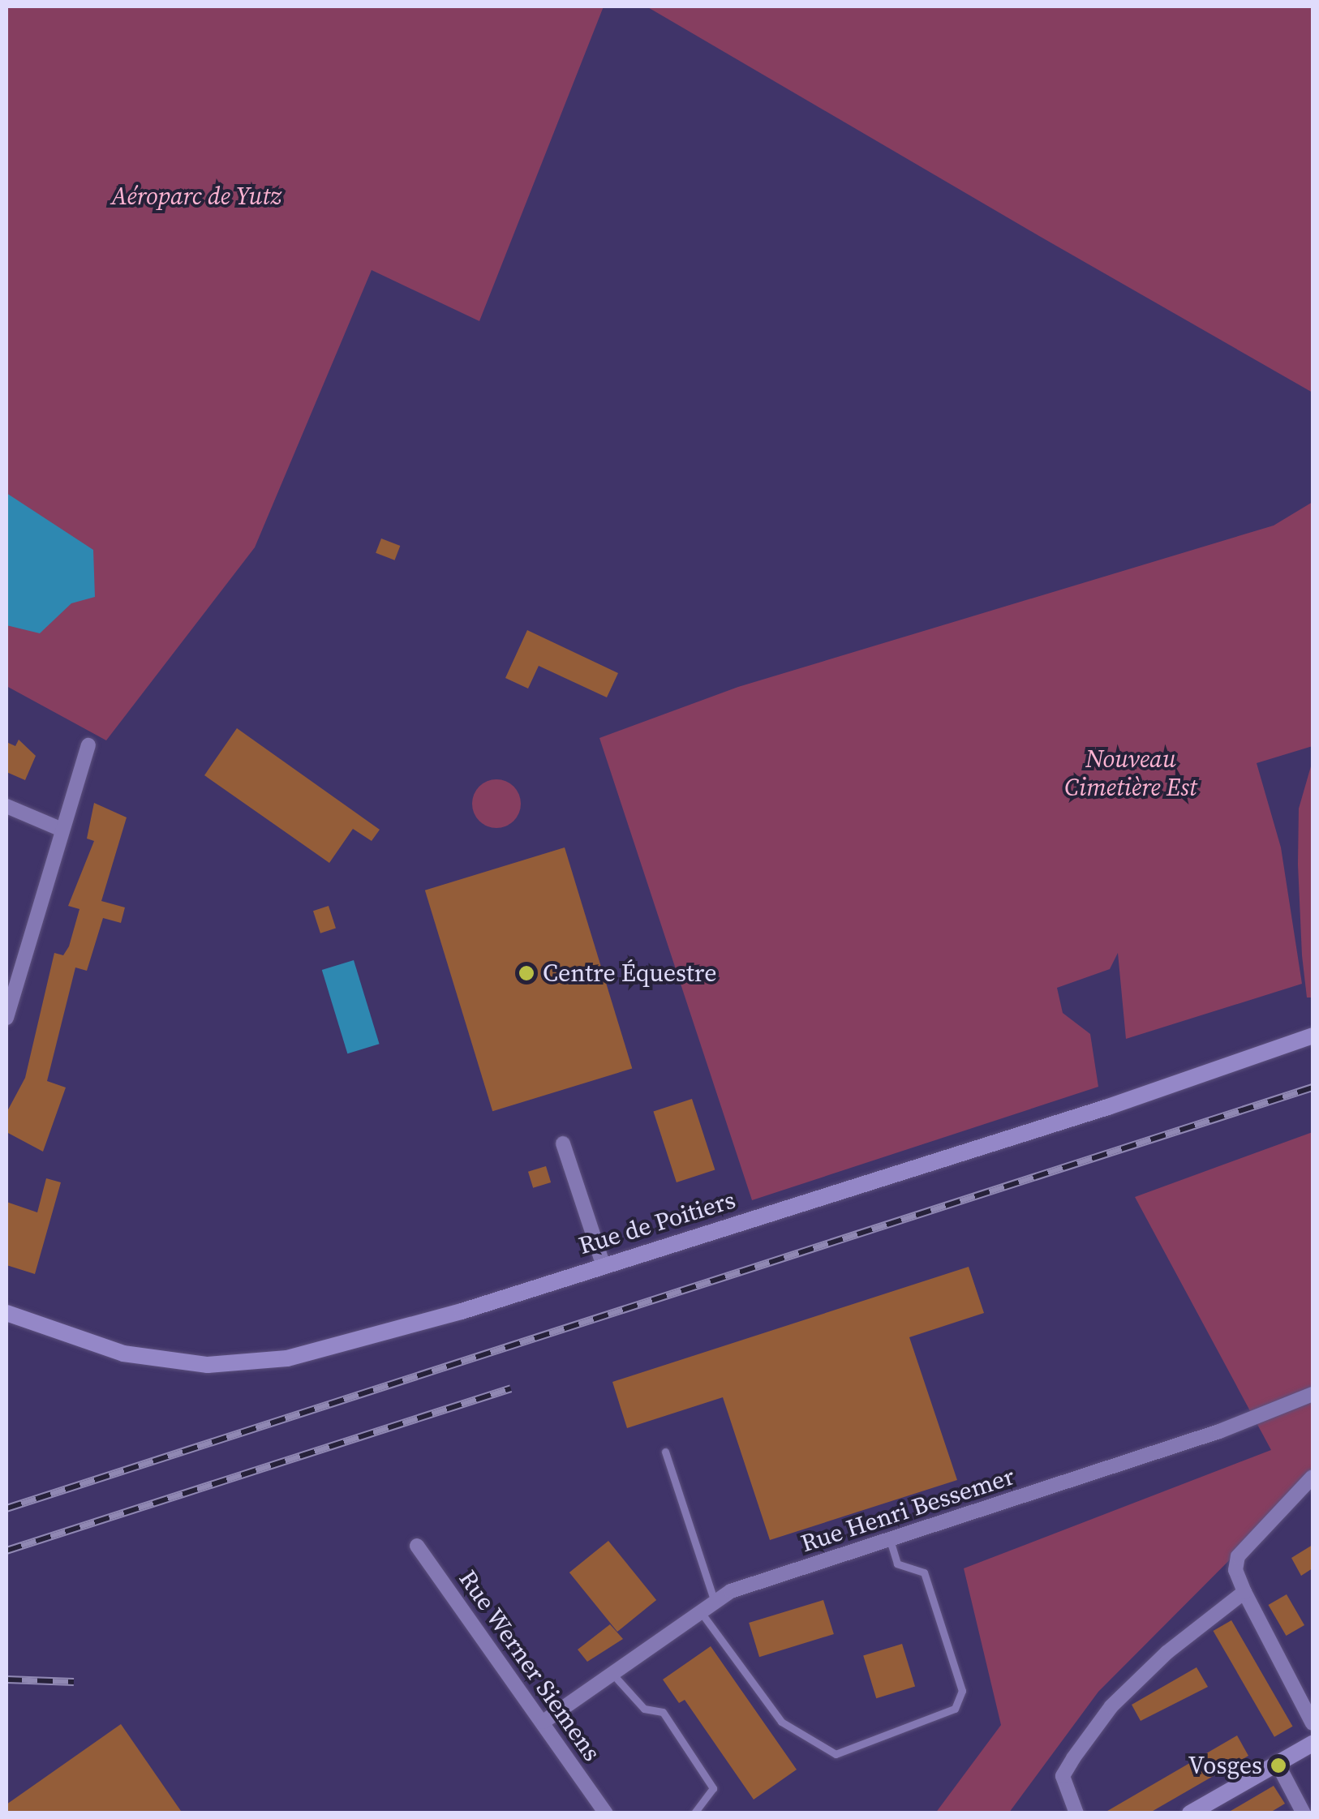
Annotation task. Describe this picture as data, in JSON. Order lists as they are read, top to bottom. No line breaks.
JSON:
{"streets":{"street":["Rue de Poitiers","Rue Henri Bessemer","Rue Werner Siemens"]},"crossings":[["Rue Henri Bessemer","Rue Werner Siemens"]],"parks":["Aéroparc de Yutz","Nouveau Cimetière Est"],"places":["Centre Équestre","Vosges"]}
